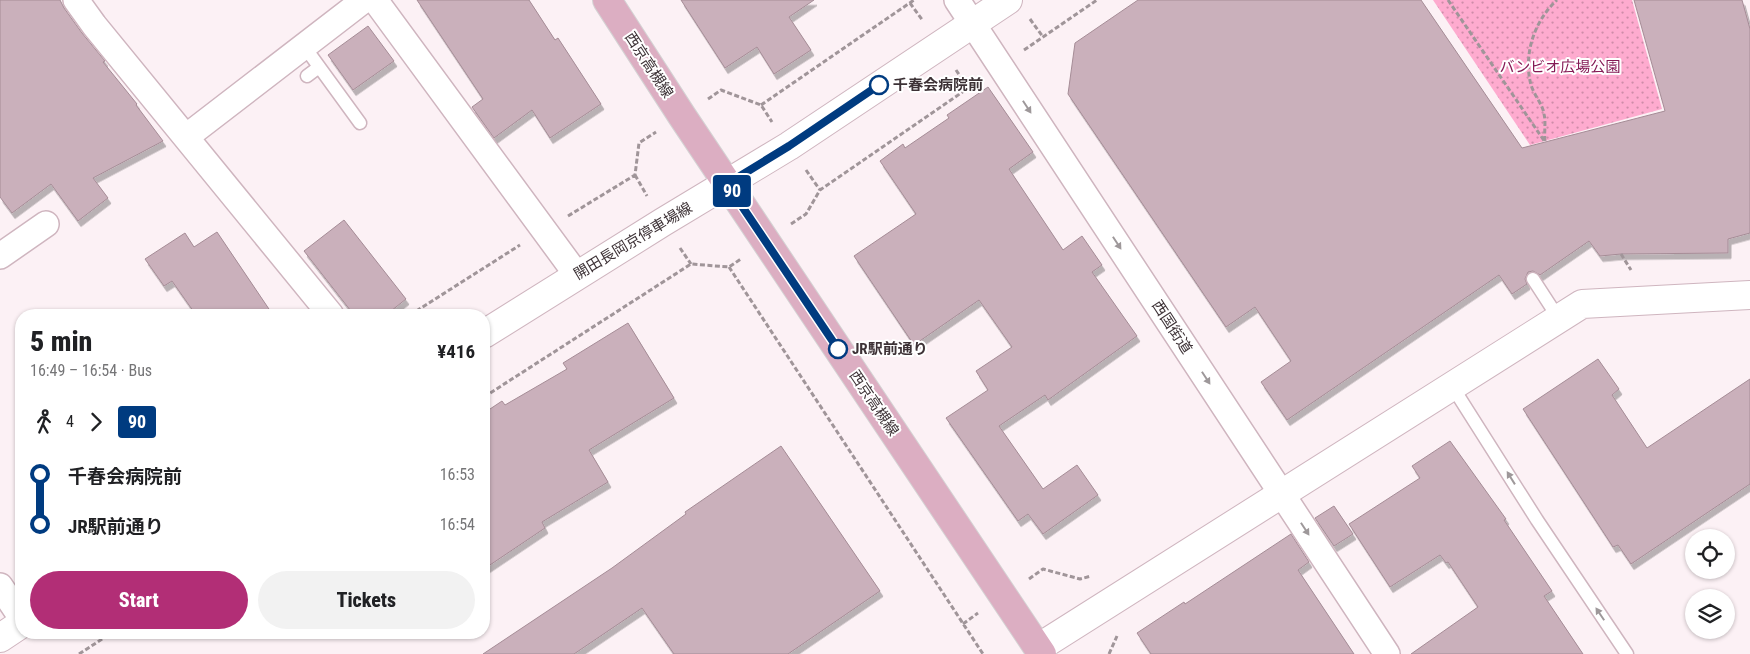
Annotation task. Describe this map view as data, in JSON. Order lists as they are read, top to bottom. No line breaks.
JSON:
{"streets":{"main road":["西京高槻線"],"street":["開田長岡京停車場線","西国街道"]},"crossings":[["西京高槻線","開田長岡京停車場線"],["開田長岡京停車場線","西国街道"]],"one_way":["西国街道"],"parks":["バンビオ広場公園"],"places":["千春会病院前","JR駅前通り"],"lines":["bus line 90"],"page":{"on_map":"90","heading":["5 min","16:49 – 16:54 · Bus","¥416"],"legs":["4","90"],"list":[{"name":"千春会病院前","value":"16:53"},{"name":"JR駅前通り","value":"16:54"}],"buttons":["Start","Tickets"]}}
